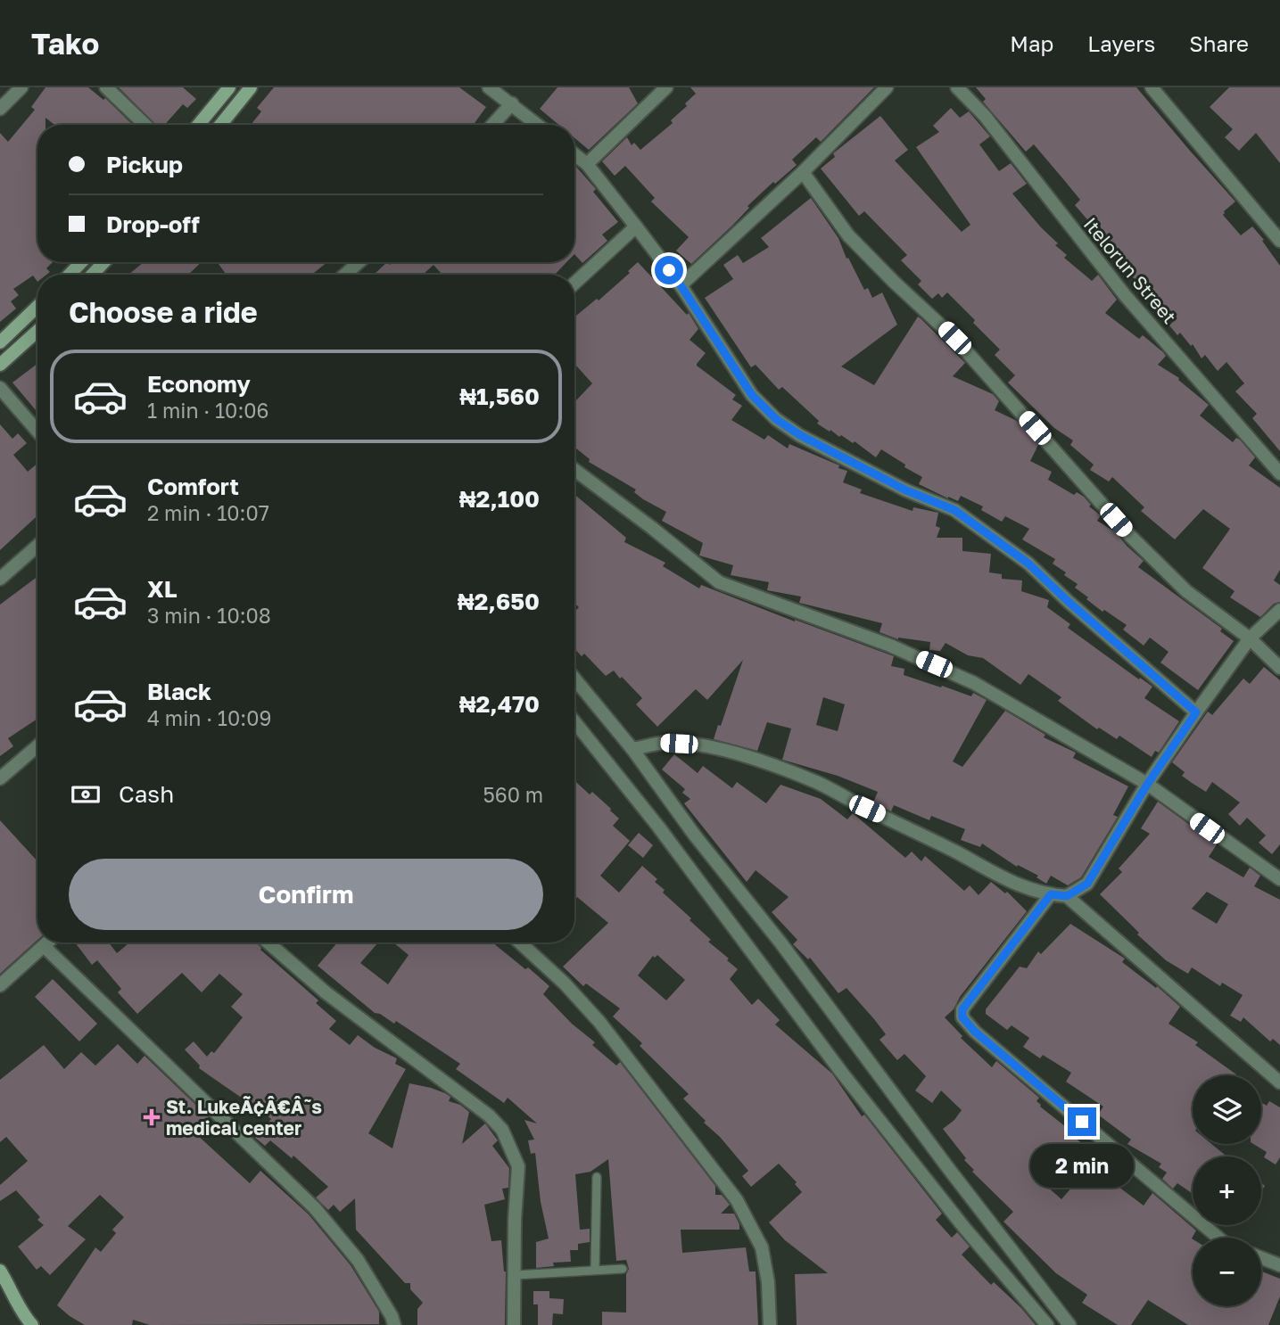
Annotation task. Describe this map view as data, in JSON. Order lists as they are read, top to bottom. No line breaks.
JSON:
{"streets":{"street":["Itelorun Street"]},"places":{"health":["St. LukeÃ¢Â€Â˜s medical center"]},"page":{"header":"Tako","nav":["Map","Layers","Share"],"banner":["Pickup","Drop-off"],"heading":"Choose a ride","list":[{"name":"Economy","note":"1 min · 10:06","value":"₦1,560"},{"name":"Comfort","note":"2 min · 10:07","value":"₦2,100"},{"name":"XL","note":"3 min · 10:08","value":"₦2,650"},{"name":"Black","note":"4 min · 10:09","value":"₦2,470"}],"pay":["Cash","560 m"],"buttons":"Confirm","map_buttons":["+","−"],"bubble":"2 min"}}
